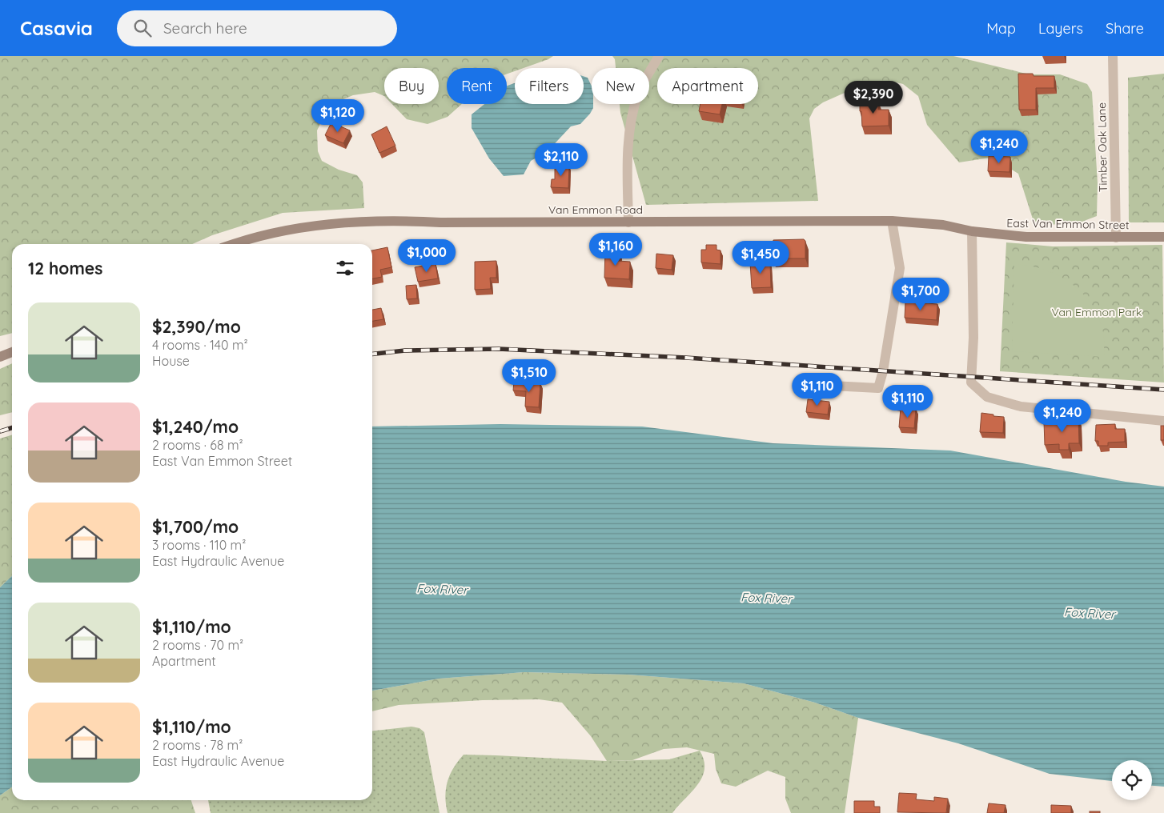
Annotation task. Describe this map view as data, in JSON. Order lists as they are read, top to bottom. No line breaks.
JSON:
{"streets":{"street":["Timber Oak Lane","Van Emmon Road","East Van Emmon Street"]},"crossings":[["Timber Oak Lane","East Van Emmon Street"],["Van Emmon Road","East Van Emmon Street"]],"water":["Fox River"],"parks":["Van Emmon Park"],"page":{"header":"Casavia","search":"Search here","nav":["Map","Layers","Share"],"chip":["Buy","Rent","Filters","New","Apartment"],"price":["$2,390","$1,120","$1,240","$2,110","$1,160","$1,000","$1,450","$1,700","$1,510","$1,110","$1,110","$1,240"],"heading":"12 homes","list":[{"name":"$2,390/mo","note":"4 rooms · 140 m² · House"},{"name":"$1,240/mo","note":"2 rooms · 68 m² · East Van Emmon Street"},{"name":"$1,700/mo","note":"3 rooms · 110 m² · East Hydraulic Avenue"},{"name":"$1,110/mo","note":"2 rooms · 70 m² · Apartment"},{"name":"$1,110/mo","note":"2 rooms · 78 m² · East Hydraulic Avenue"}]}}
